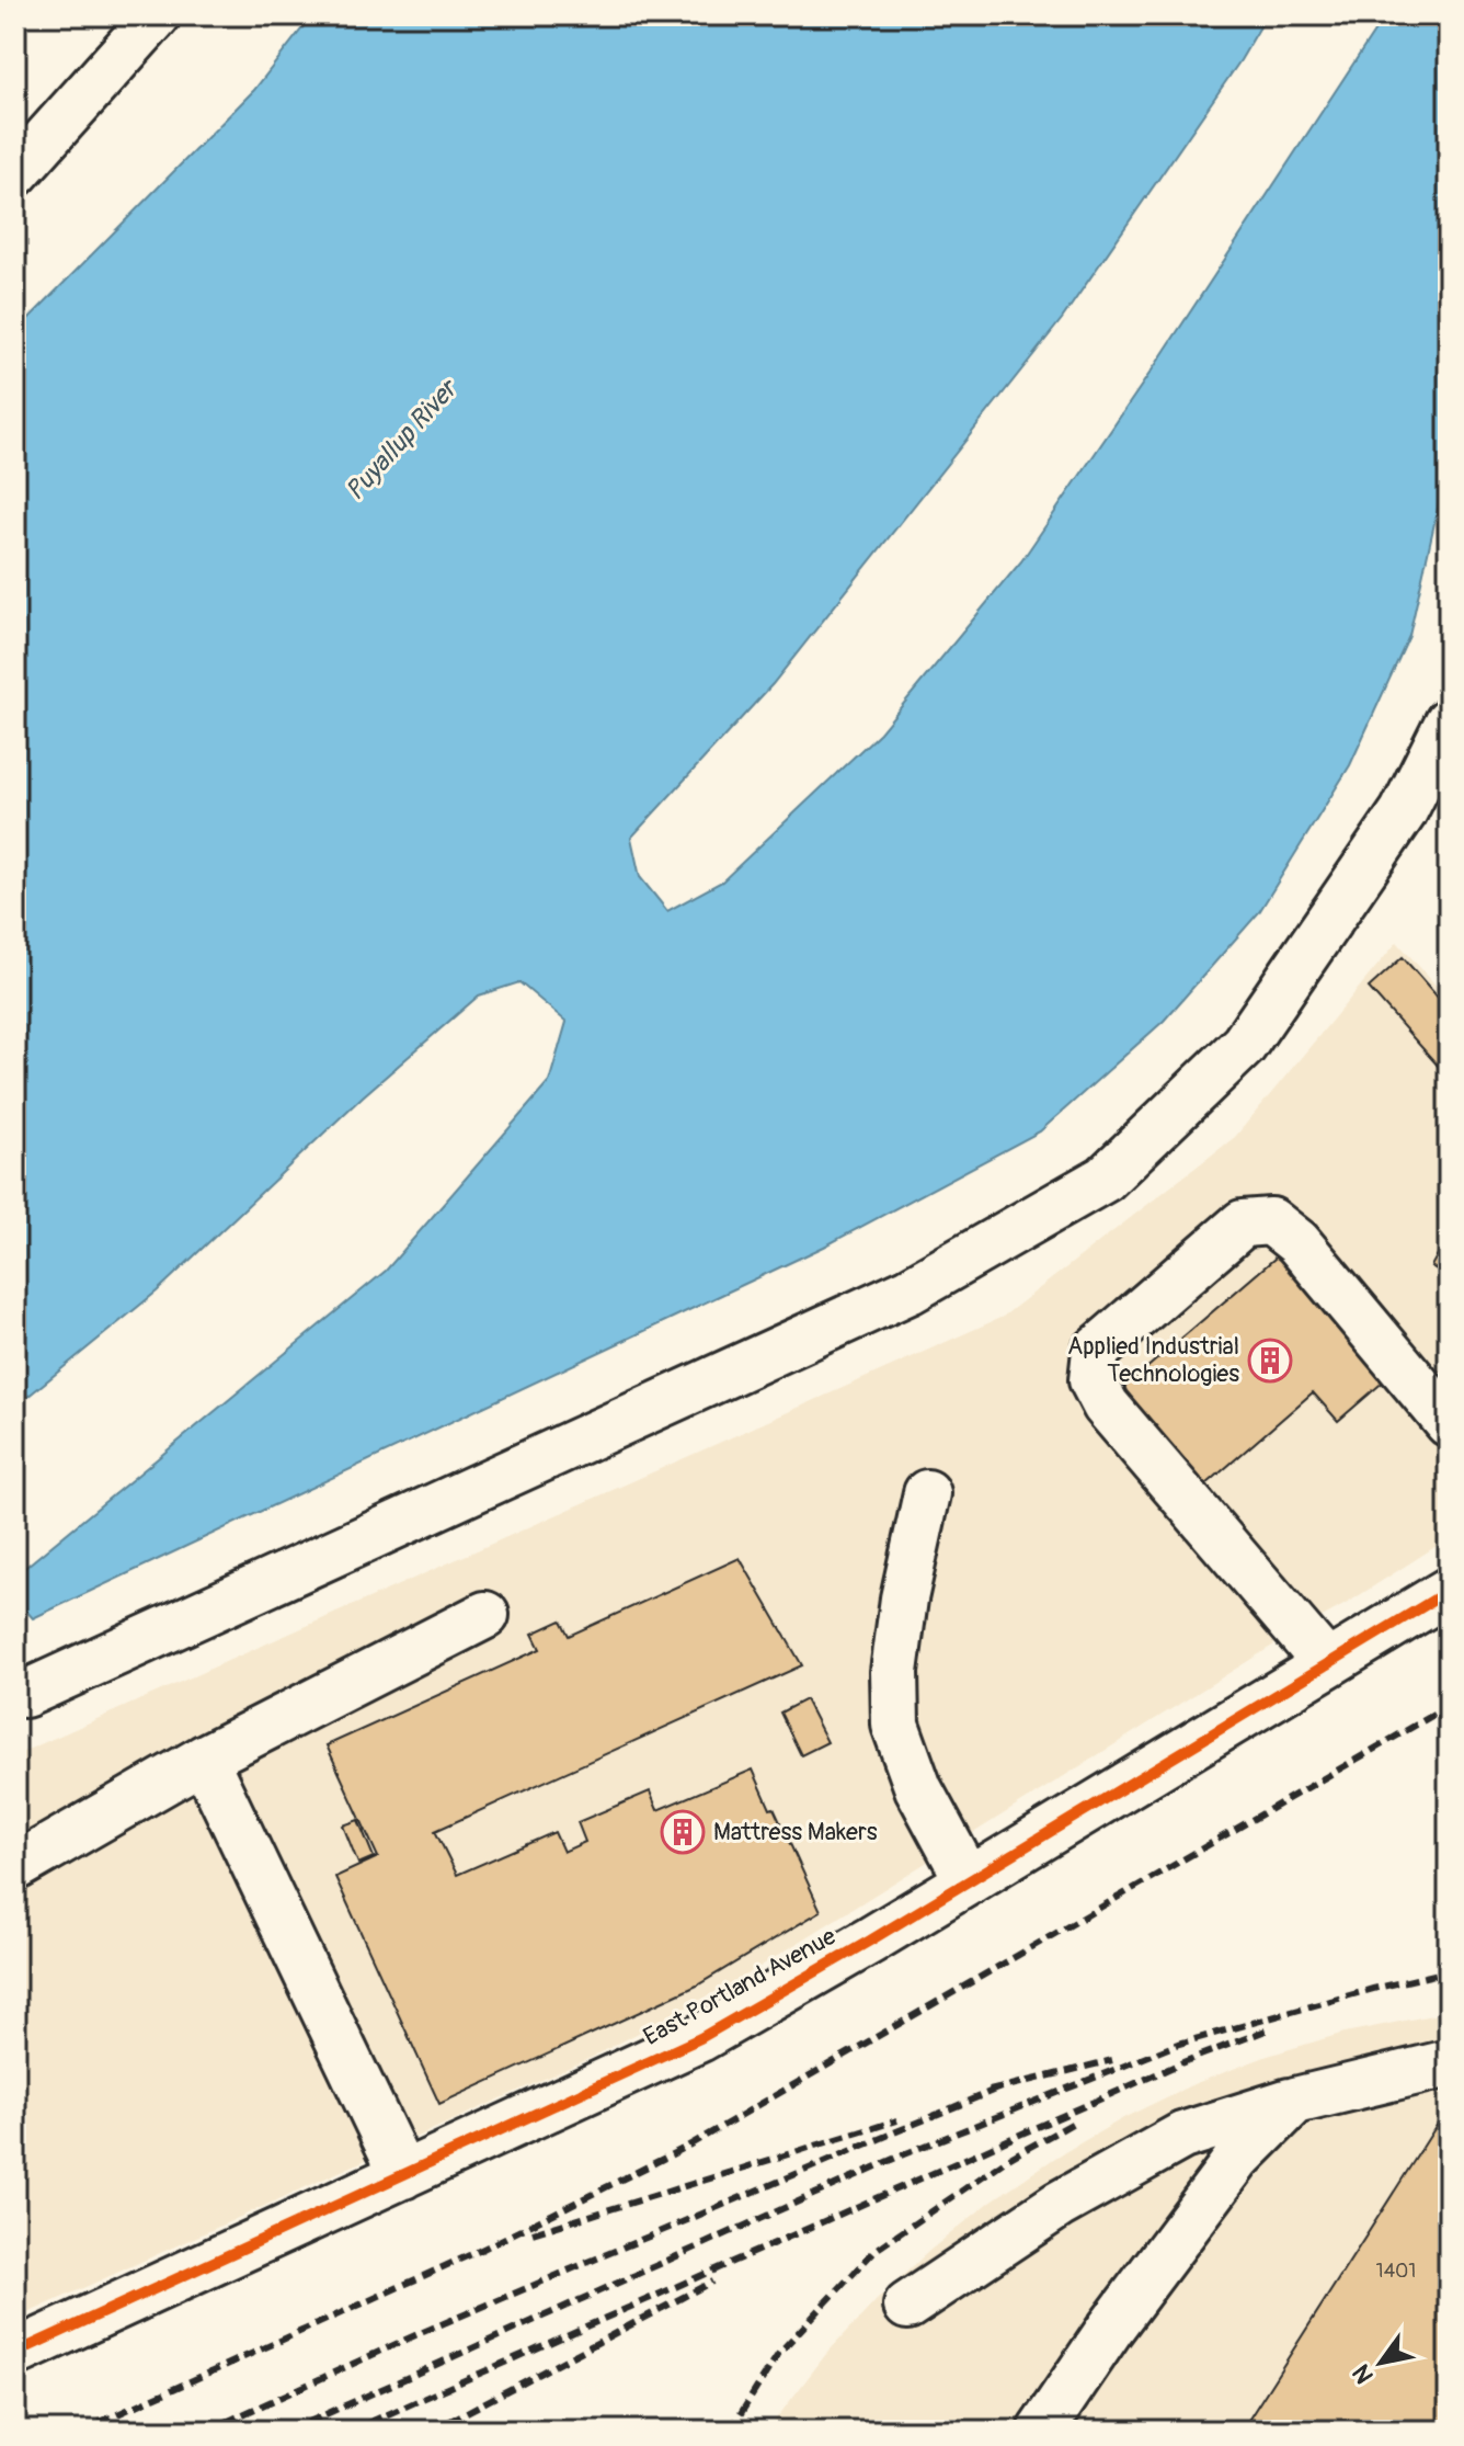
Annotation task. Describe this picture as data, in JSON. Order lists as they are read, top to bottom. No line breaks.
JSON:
{"streets":{"street":["East Portland Avenue"]},"water":["Puyallup River"],"places":{"building":["Applied Industrial Technologies","Mattress Makers"]},"house_numbers":["1401"],"north":"bottom left"}
